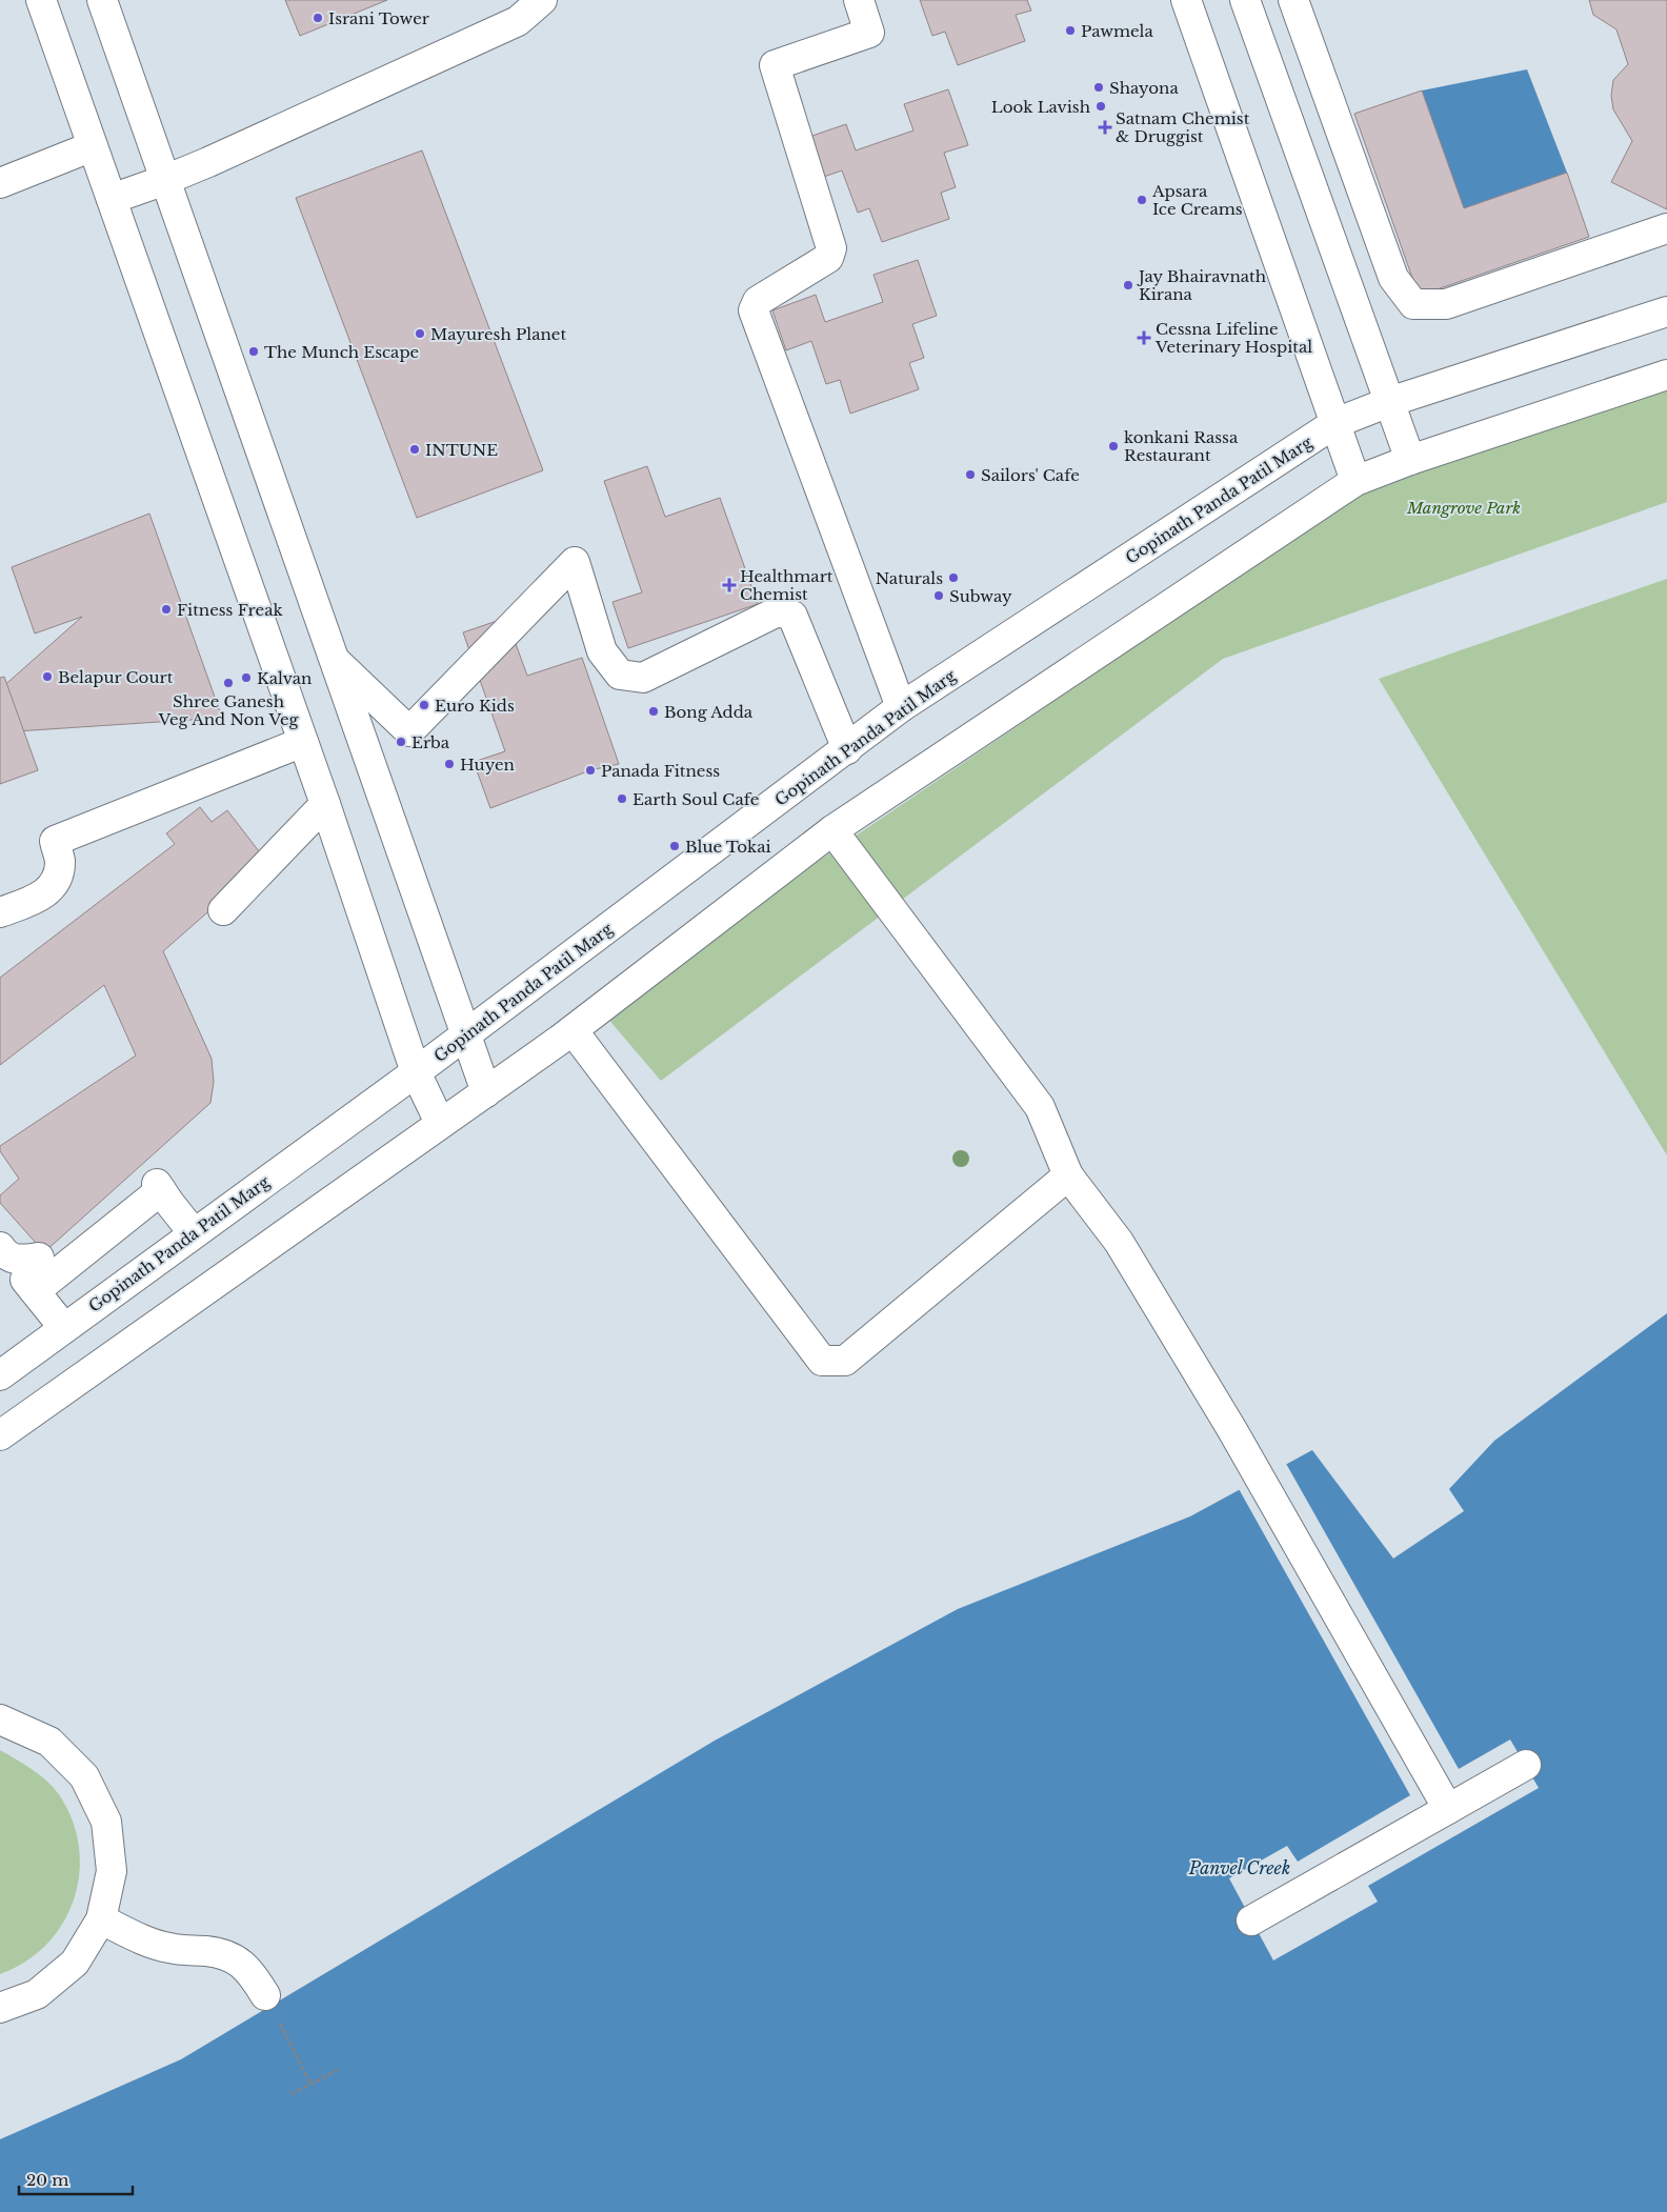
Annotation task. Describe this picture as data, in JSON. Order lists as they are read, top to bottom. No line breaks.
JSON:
{"streets":{"street":["Gopinath Panda Patil Marg"]},"water":["Panvel Creek"],"parks":["Mangrove Park"],"places":{"other":["Israni Tower","Pawmela","Shayona","Look Lavish","Apsara Ice Creams","Jay Bhairavnath Kirana","Mayuresh Planet","The Munch Escape","konkani Rassa Restaurant","INTUNE","Sailors' Cafe","Naturals","Subway","Fitness Freak","Belapur Court","Kalvan","Shree Ganesh Veg And Non Veg","Euro Kids","Bong Adda","Erba","Huyen","Panada Fitness","Earth Soul Cafe","Blue Tokai"],"health":["Satnam Chemist & Druggist","Cessna Lifeline Veterinary Hospital","Healthmart Chemist"]},"scale_bar":"20 m"}
